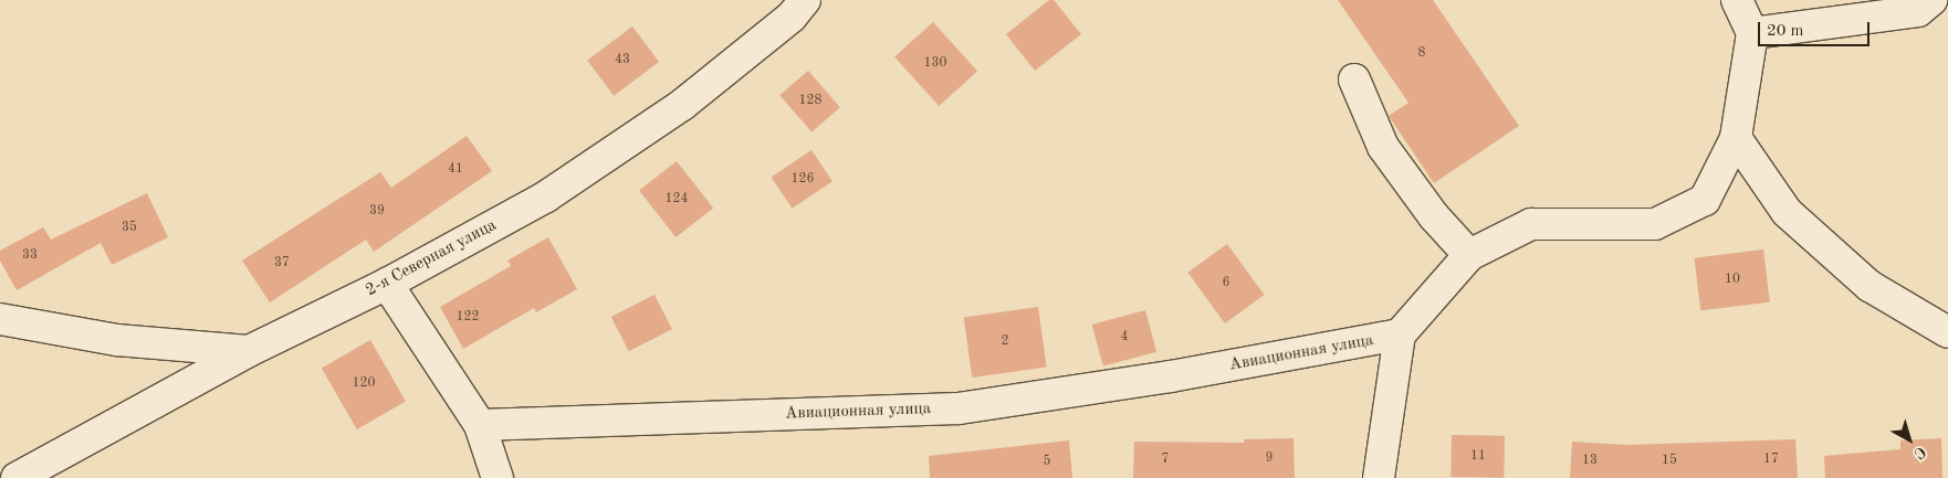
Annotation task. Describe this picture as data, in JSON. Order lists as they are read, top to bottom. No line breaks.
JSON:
{"streets":{"street":["2-я Северная улица","Авиационная улица"]},"house_numbers":["8","43","130","128","41","126","124","39","35","33","37","10","6","122","4","2","120","11","9","7","17","13","15","5"],"scale_bar":"20 m","north":"bottom right"}
